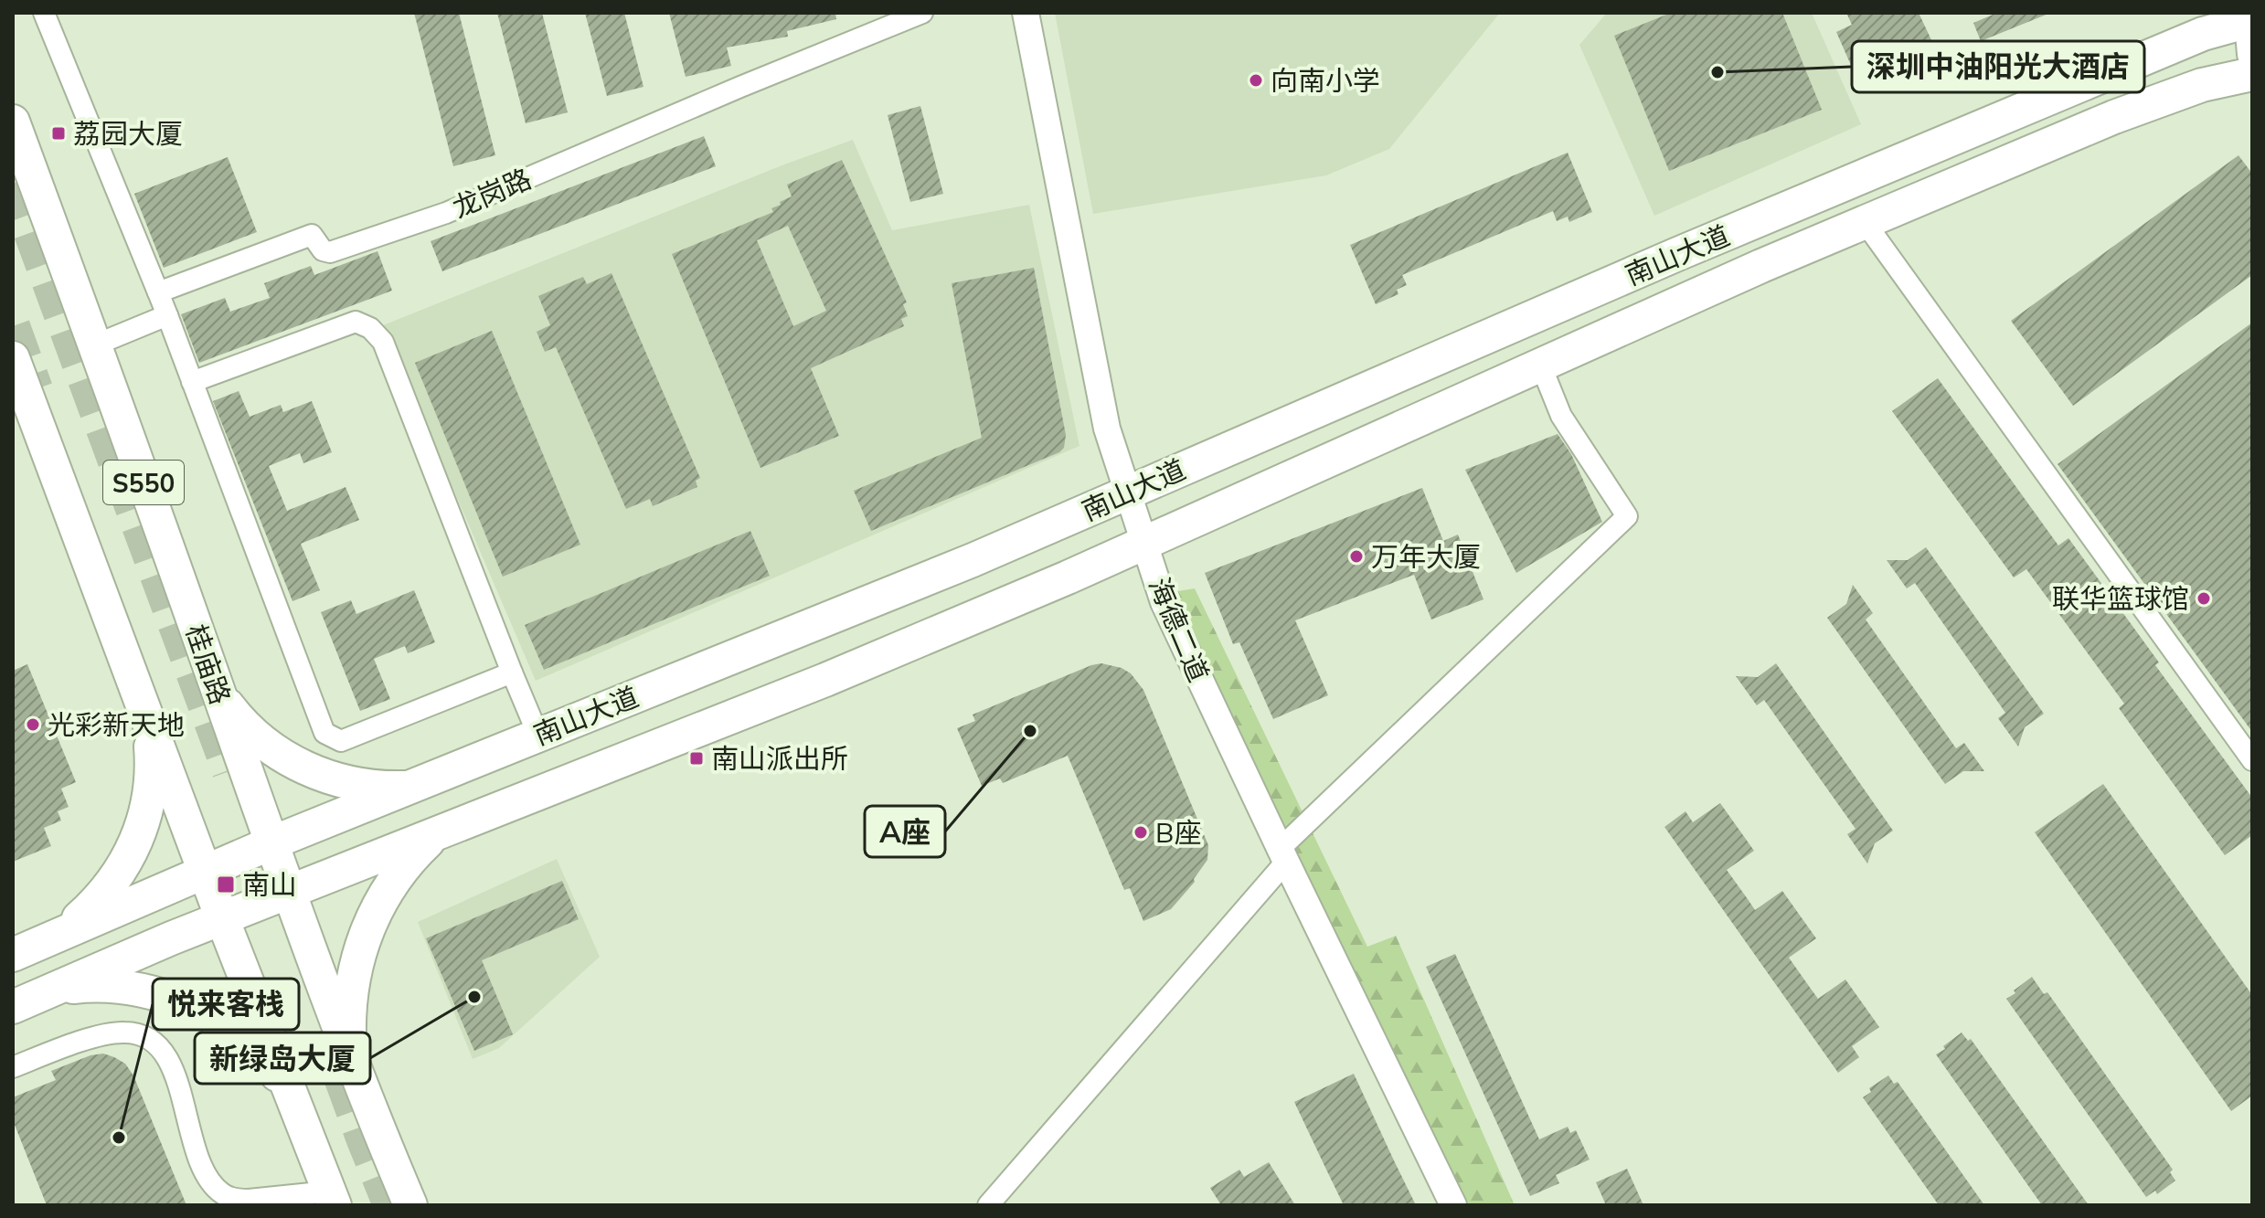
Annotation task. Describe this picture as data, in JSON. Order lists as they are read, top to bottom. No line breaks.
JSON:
{"streets":{"main road":["南山大道","S550","桂庙路"],"street":["龙岗路","海德二道"]},"crossings":[["南山大道","S550"],["南山大道","海德二道"],["南山大道","桂庙路"]],"places":{"other":["深圳中油阳光大酒店","向南小学","万年大厦","联华篮球馆","光彩新天地","A座","B座","新绿岛大厦","悦来客栈"],"transit":["荔园大厦","南山派出所","南山"]}}
